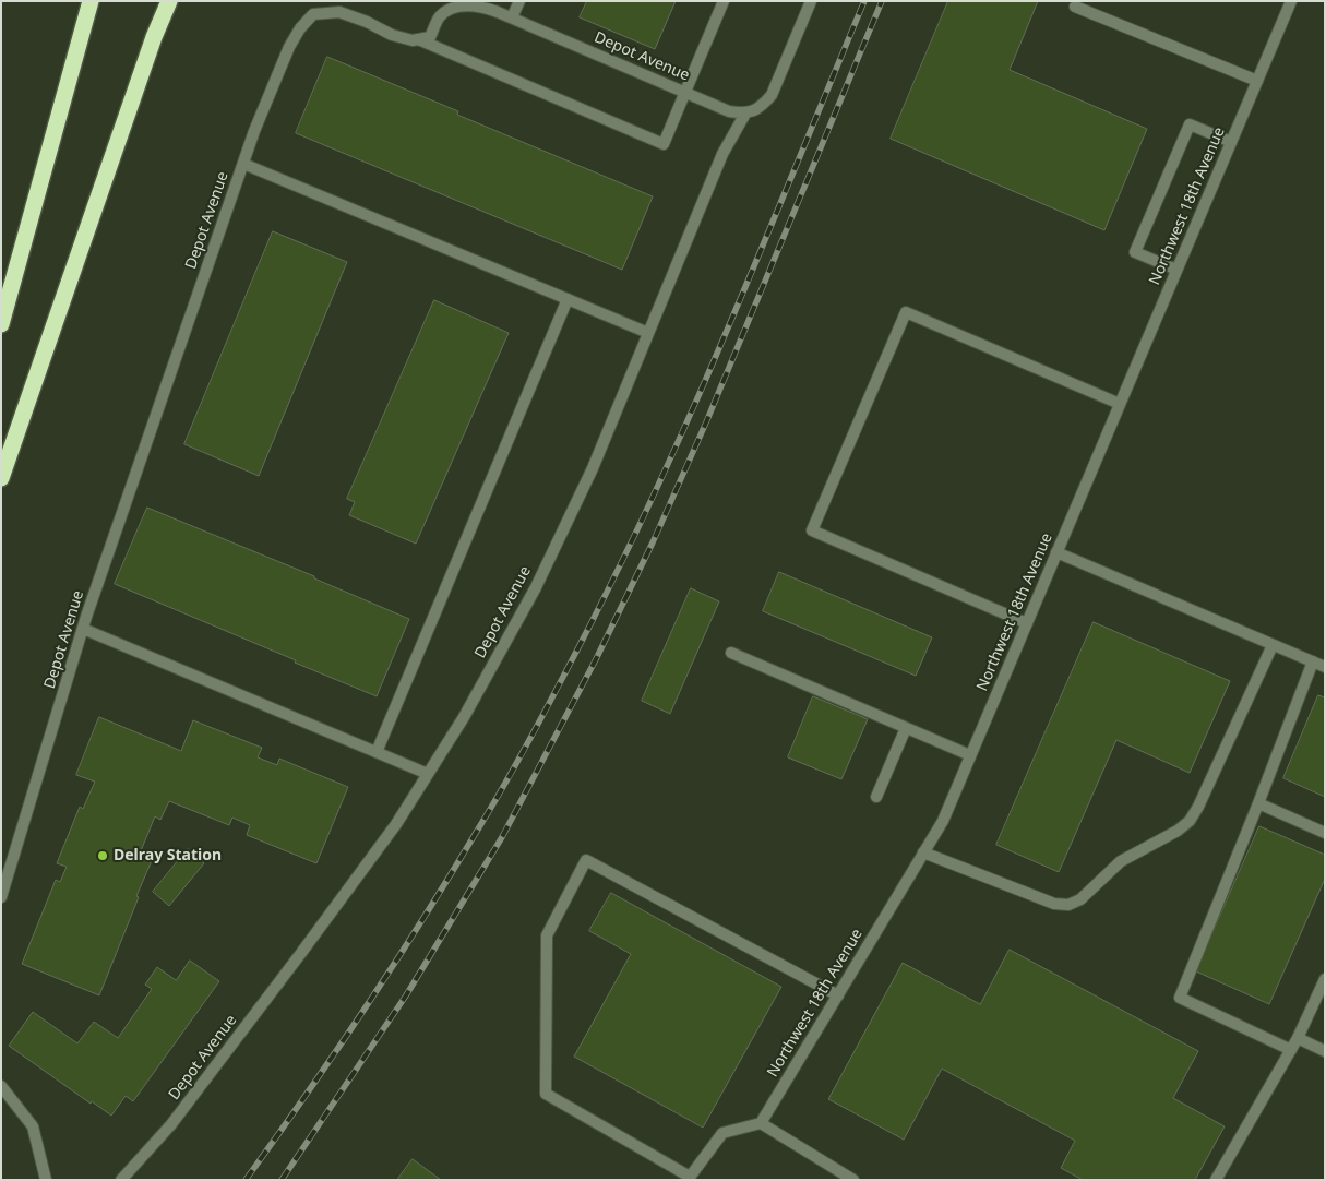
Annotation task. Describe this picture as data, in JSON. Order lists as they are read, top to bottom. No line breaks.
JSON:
{"streets":{"street":["Depot Avenue","Northwest 18th Avenue"]},"places":["Delray Station"]}
